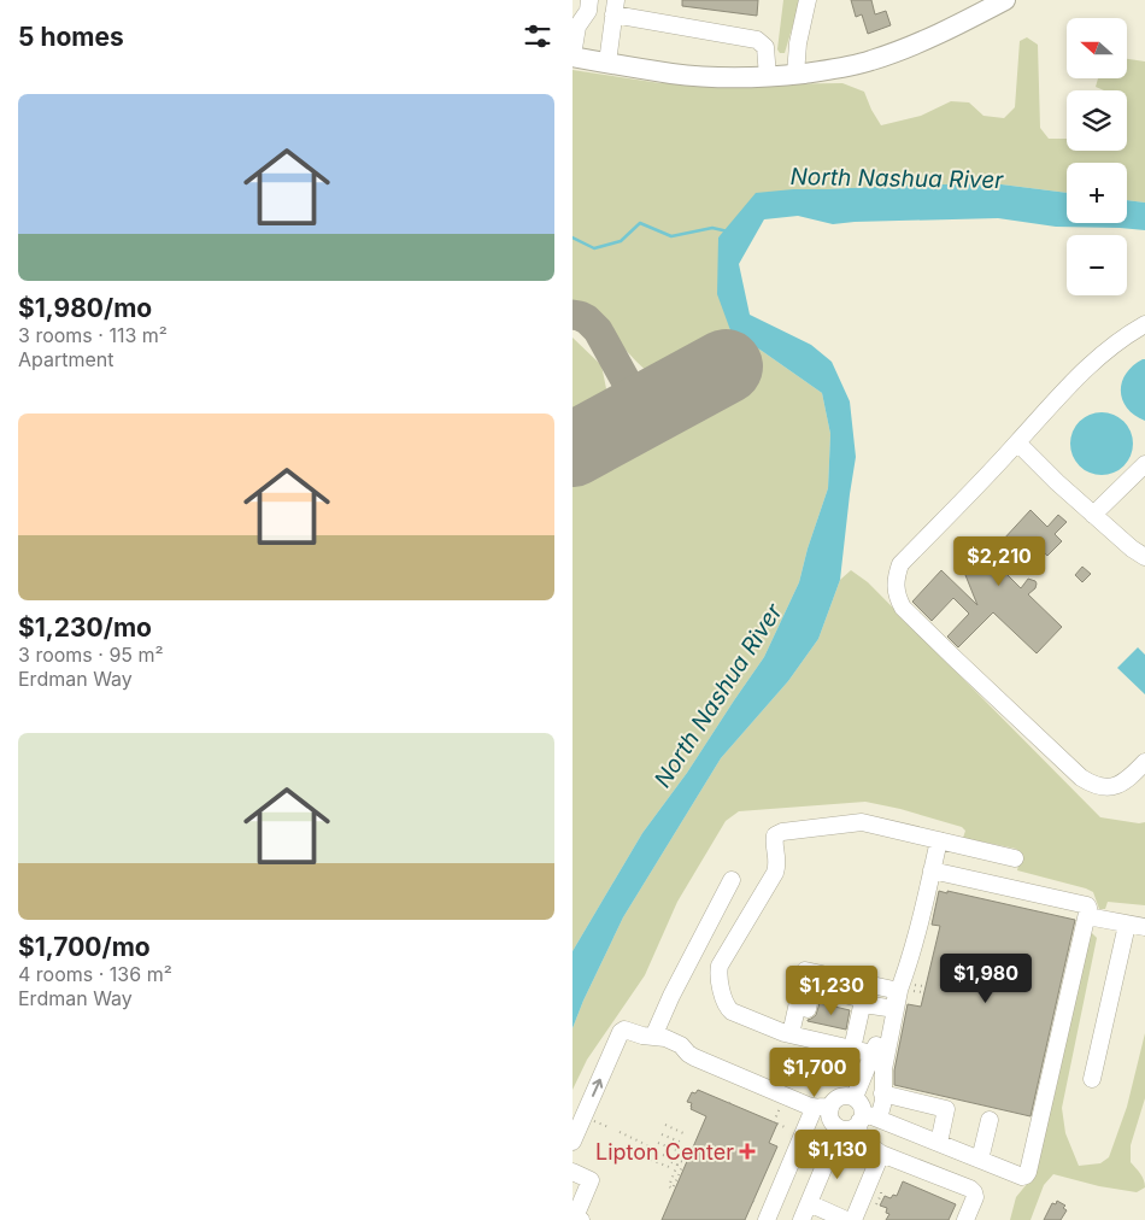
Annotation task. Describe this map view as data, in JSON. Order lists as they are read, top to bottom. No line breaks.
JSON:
{"water":["North Nashua River"],"places":{"health":["Lipton Center"]},"north":"left","page":{"heading":"5 homes","map_buttons":["+","−"],"list":[{"name":"$1,980/mo","note":"3 rooms · 113 m² · Apartment"},{"name":"$1,230/mo","note":"3 rooms · 95 m² · Erdman Way"},{"name":"$1,700/mo","note":"4 rooms · 136 m² · Erdman Way"}],"price":["$2,210","$1,980","$1,230","$1,700","$1,130"]}}
